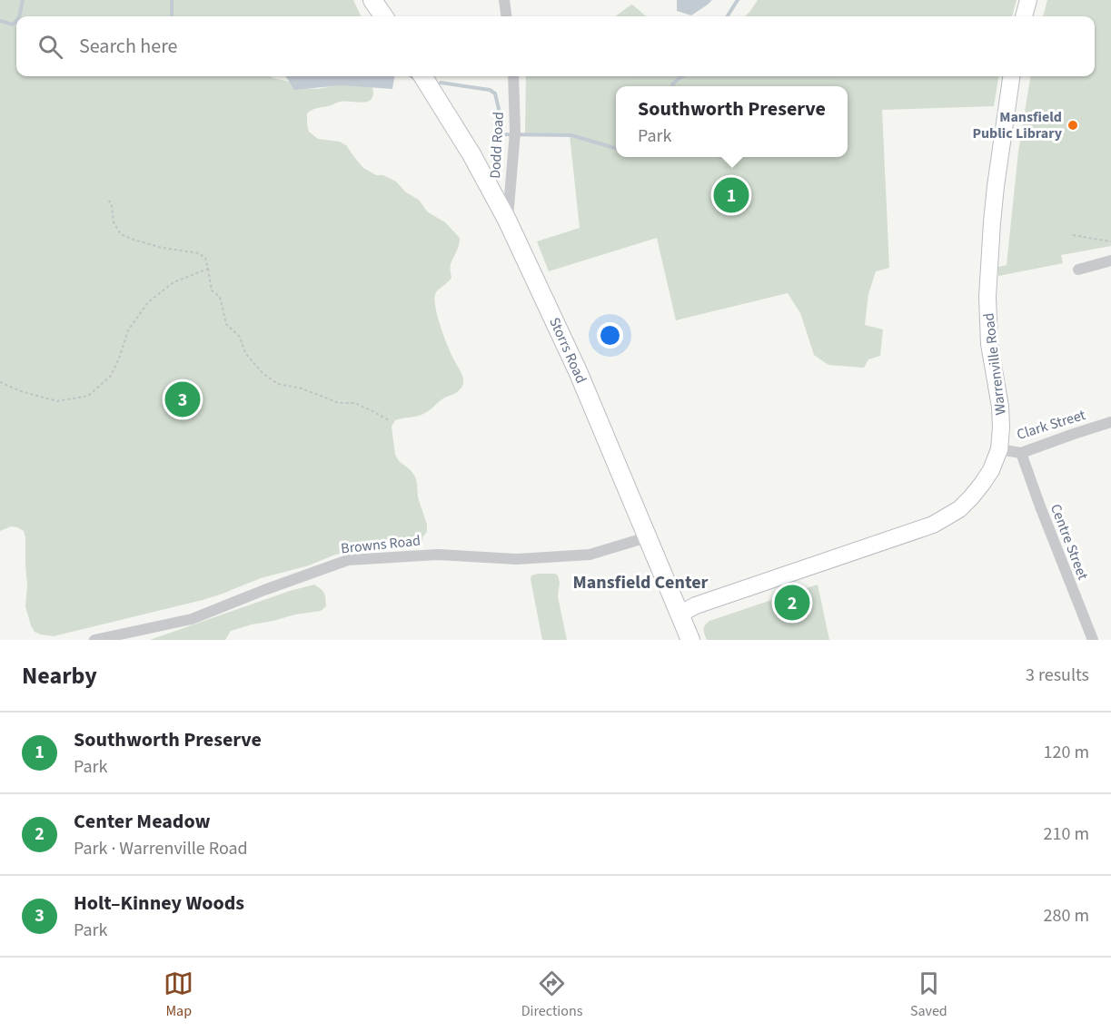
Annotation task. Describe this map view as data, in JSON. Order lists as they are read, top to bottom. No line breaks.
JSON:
{"streets":{"main road":["Storrs Road","Warrenville Road"],"street":["Dodd Road","Clark Street","Centre Street","Browns Road"]},"crossings":[["Dodd Road","Storrs Road"],["Storrs Road","Warrenville Road"],["Storrs Road","Browns Road"],["Warrenville Road","Clark Street"],["Clark Street","Centre Street"]],"districts":["Mansfield Center"],"places":["Mansfield Public Library"],"page":{"search":"Search here","popup":["Southworth Preserve","Park"],"pins":["1","3","2"],"heading":["Nearby","3 results"],"list":[{"mark":"1","name":"Southworth Preserve","note":"Park","value":"120 m"},{"mark":"2","name":"Center Meadow","note":"Park · Warrenville Road","value":"210 m"},{"mark":"3","name":"Holt–Kinney Woods","note":"Park","value":"280 m"}],"nav":["Map","Directions","Saved"]}}
